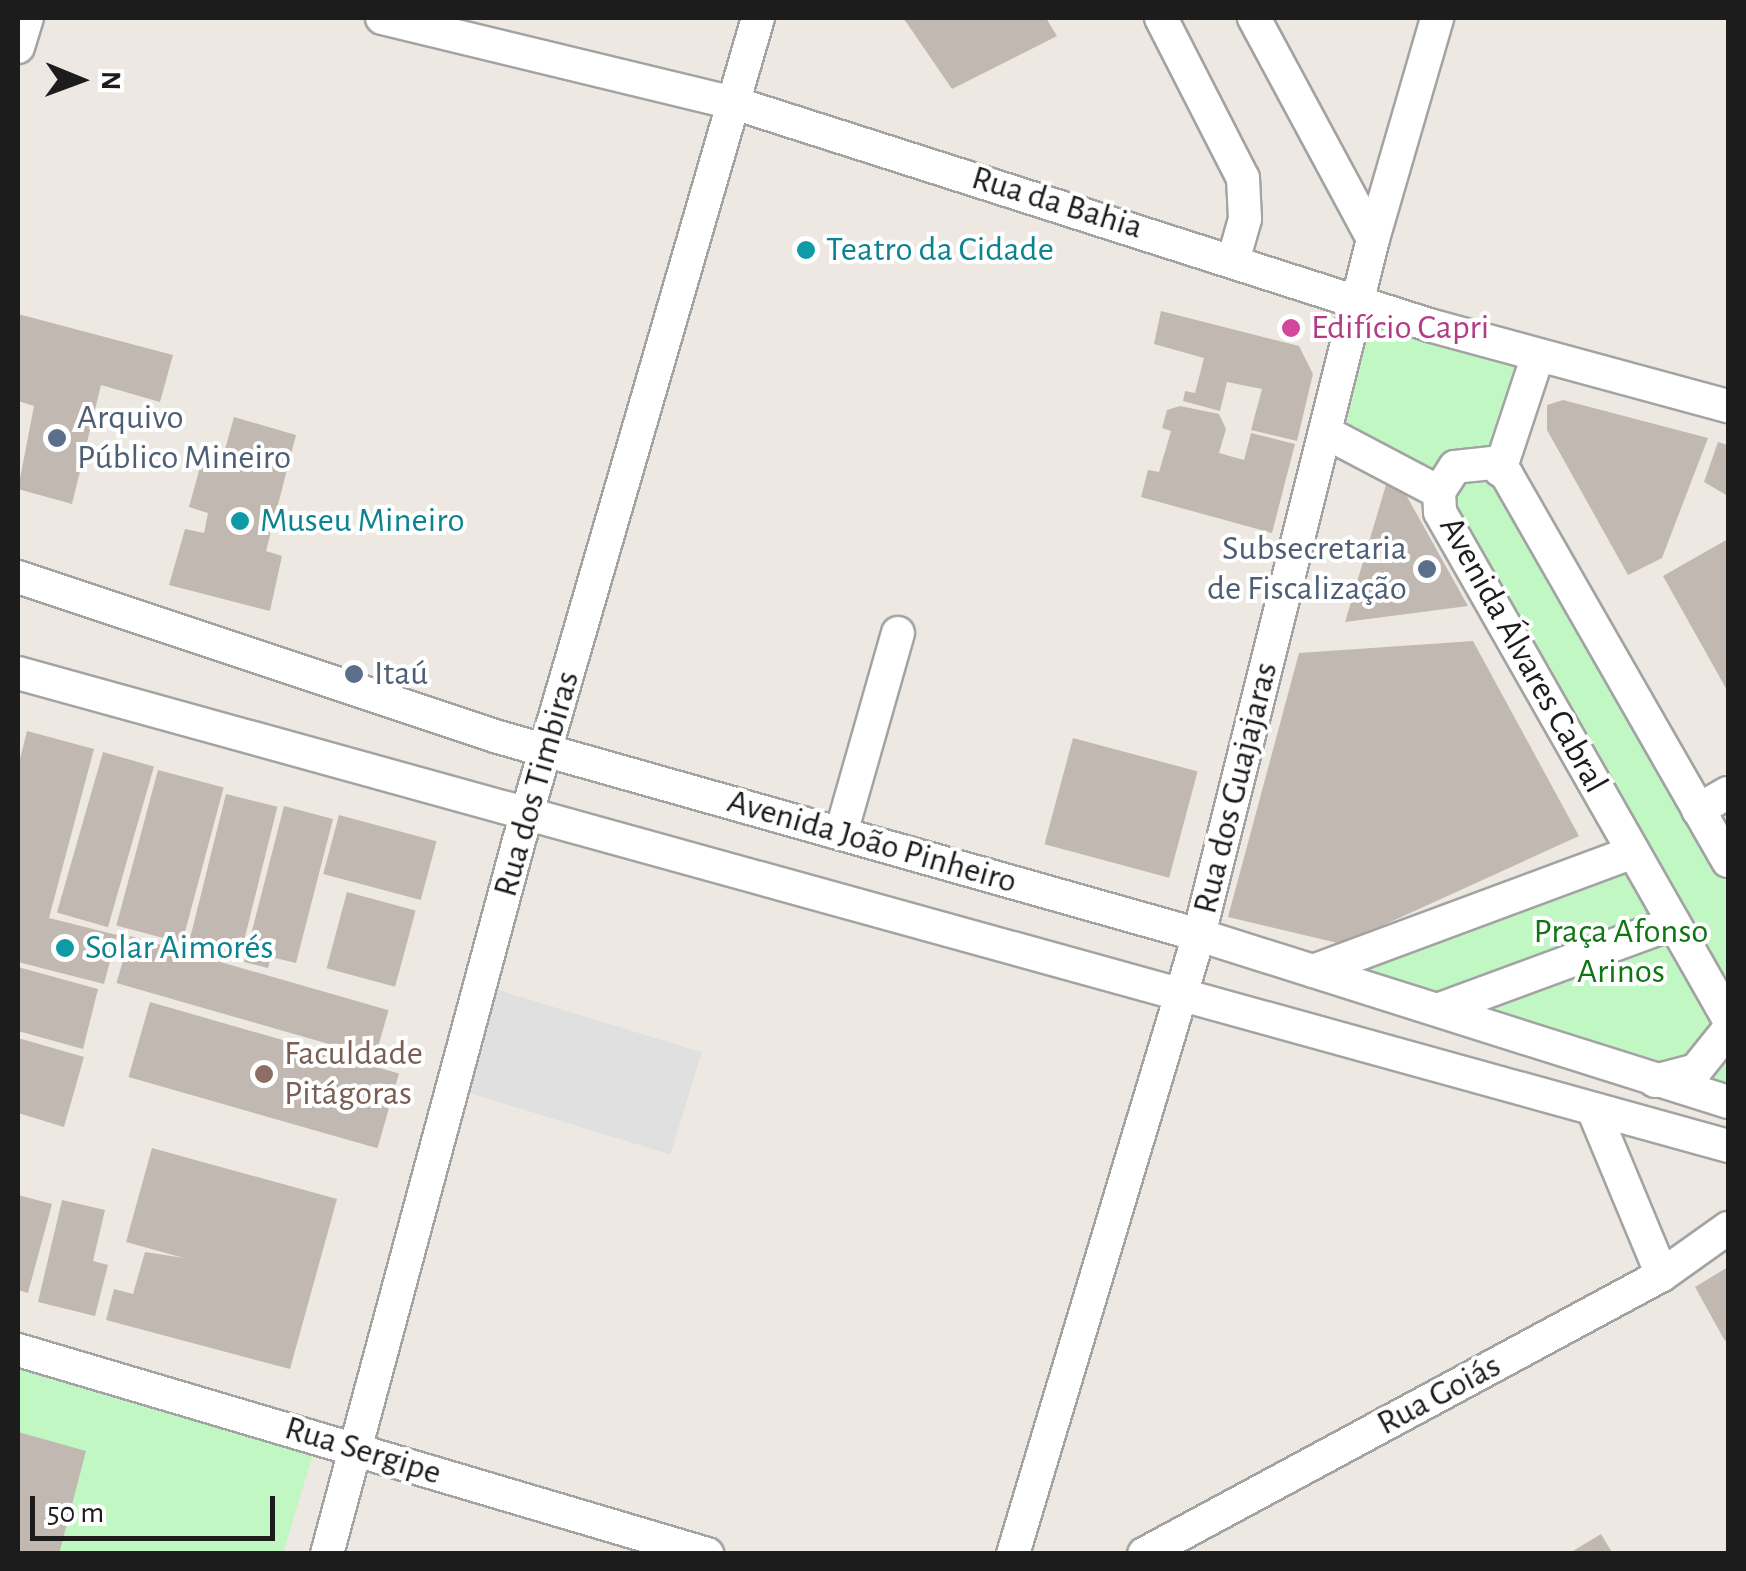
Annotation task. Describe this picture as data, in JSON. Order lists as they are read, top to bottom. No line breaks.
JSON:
{"streets":{"street":["Rua da Bahia","Avenida Álvares Cabral","Rua dos Timbiras","Rua dos Guajajaras","Avenida João Pinheiro","Rua Goiás","Rua Sergipe"]},"crossings":[["Rua da Bahia","Rua dos Timbiras"],["Rua da Bahia","Rua dos Guajajaras"],["Rua dos Timbiras","Avenida João Pinheiro"],["Rua dos Timbiras","Rua Sergipe"],["Rua dos Guajajaras","Avenida João Pinheiro"]],"parks":["Praça Afonso Arinos"],"places":["Teatro da Cidade","Edifício Capri","Arquivo Público Mineiro","Museu Mineiro","Subsecretaria de Fiscalização","Itaú","Solar Aimorés","Faculdade Pitágoras"],"scale_bar":"50 m","north":"right"}
